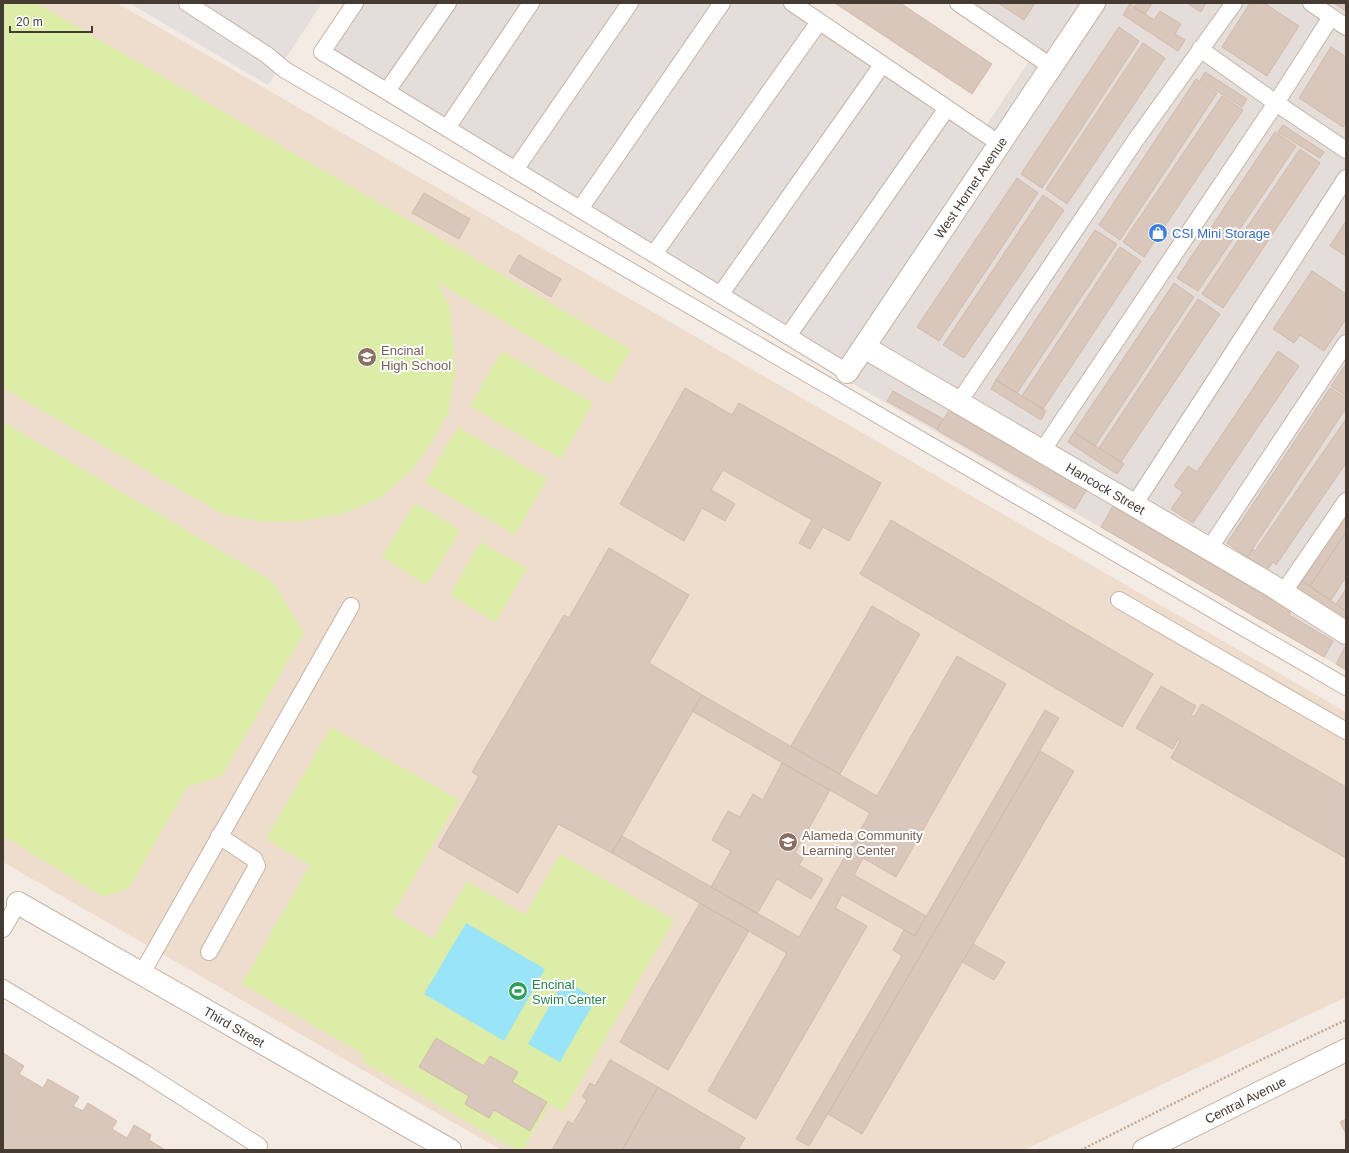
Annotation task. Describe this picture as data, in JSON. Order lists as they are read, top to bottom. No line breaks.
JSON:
{"streets":{"street":["West Hornet Avenue","Hancock Street","Third Street","Central Avenue"]},"crossings":[["West Hornet Avenue","Hancock Street"]],"places":{"shop":["CSI Mini Storage"],"school or university":["Encinal High School","Alameda Community Learning Center"],"sports":["Encinal Swim Center"]},"scale_bar":"20 m"}
